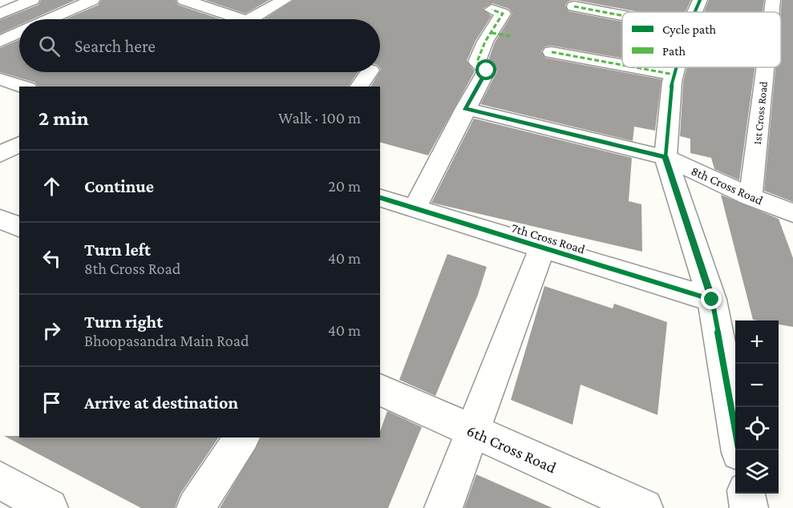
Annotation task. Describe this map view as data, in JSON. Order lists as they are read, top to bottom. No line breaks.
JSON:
{"streets":{"street":["1st Cross Road","8th Cross Road","7th Cross Road","6th Cross Road"]},"crossings":[["1st Cross Road","8th Cross Road"]],"legend":["Cycle path","Path"],"page":{"search":"Search here","heading":["2 min","Walk · 100 m"],"list":[["Continue","20 m"],["Turn left","8th Cross Road","40 m"],["Turn right","Bhoopasandra Main Road","40 m"],"Arrive at destination"],"map_buttons":["+","−"]}}
